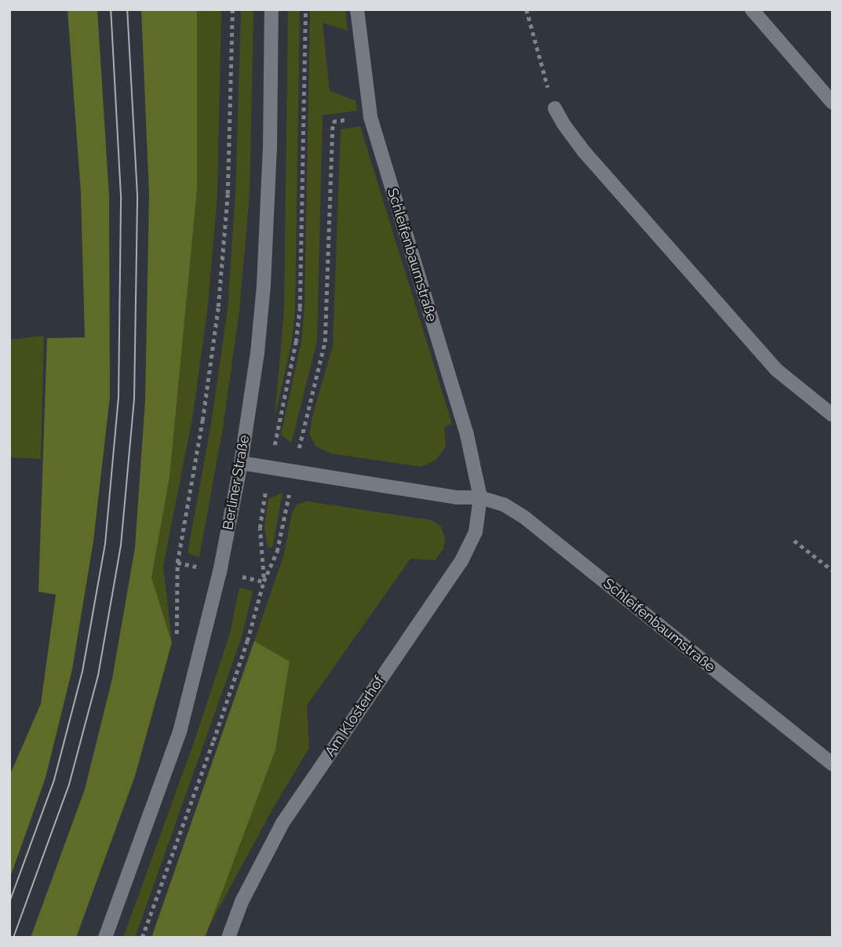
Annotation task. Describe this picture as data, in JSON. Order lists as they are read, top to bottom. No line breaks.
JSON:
{"streets":{"street":["Schleifenbaumstraße","Berliner Straße","Am Klosterhof"]},"crossings":[["Schleifenbaumstraße","Berliner Straße"],["Schleifenbaumstraße","Am Klosterhof"]]}
